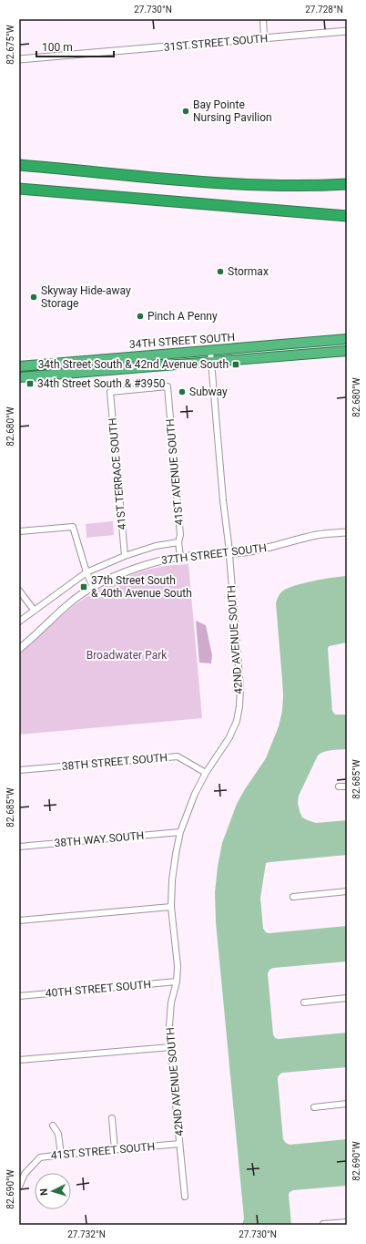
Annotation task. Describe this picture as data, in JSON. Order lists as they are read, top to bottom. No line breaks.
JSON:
{"streets":{"highway":["34TH STREET SOUTH"],"street":["31ST STREET SOUTH","41ST AVENUE SOUTH","41ST TERRACE SOUTH","37TH STREET SOUTH","42ND AVENUE SOUTH","38TH STREET SOUTH","38TH WAY SOUTH","40TH STREET SOUTH","41ST STREET SOUTH"]},"crossings":[["34TH STREET SOUTH","42ND AVENUE SOUTH"],["41ST AVENUE SOUTH","41ST TERRACE SOUTH"],["41ST AVENUE SOUTH","37TH STREET SOUTH"],["37TH STREET SOUTH","42ND AVENUE SOUTH"],["42ND AVENUE SOUTH","38TH STREET SOUTH"],["42ND AVENUE SOUTH","38TH WAY SOUTH"],["42ND AVENUE SOUTH","40TH STREET SOUTH"],["42ND AVENUE SOUTH","41ST STREET SOUTH"]],"parks":["Broadwater Park"],"places":{"other":["Bay Pointe Nursing Pavilion","Stormax","Skyway Hide-away Storage","Pinch A Penny","Subway"],"transit":["34th Street South & 42nd Avenue South","34th Street South & #3950","37th Street South & 40th Avenue South"]},"scale_bar":"100 m","north":"left","coordinates":["27.730°N","27.728°N","82.675°W","82.680°W","82.685°W","82.690°W","27.732°N"]}
